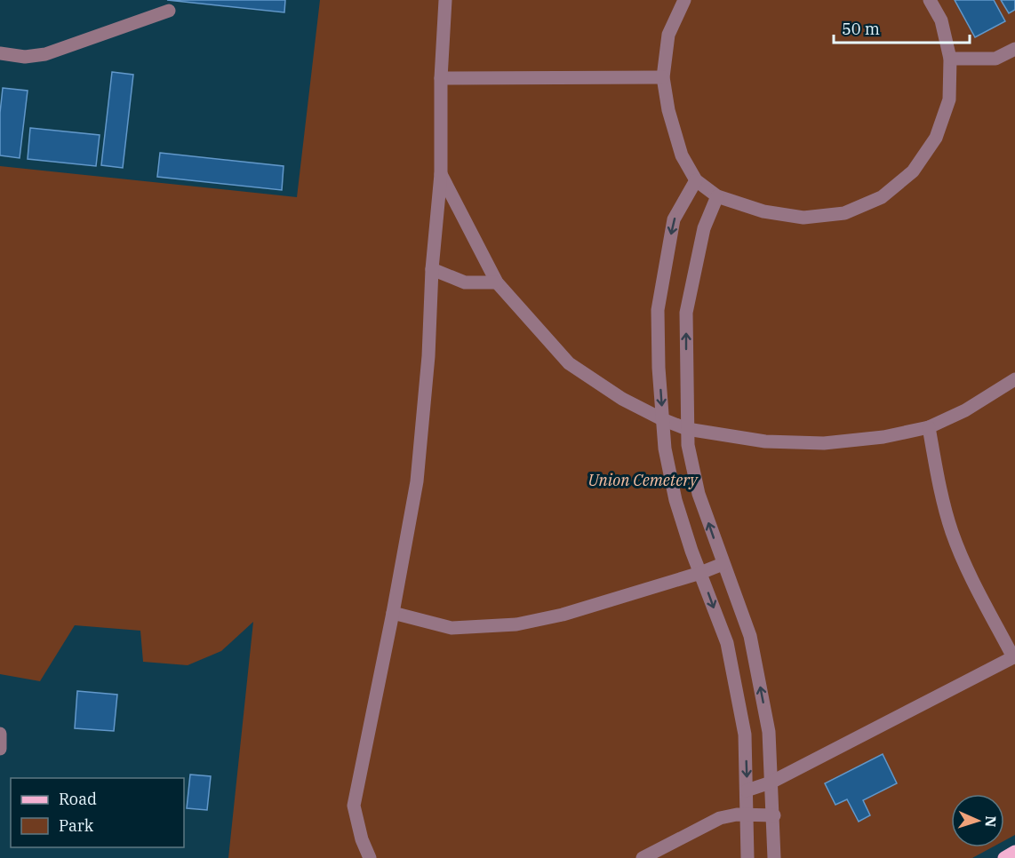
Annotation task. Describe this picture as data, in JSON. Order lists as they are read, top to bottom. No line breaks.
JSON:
{"parks":["Union Cemetery"],"legend":["Road","Park"],"scale_bar":"50 m","north":"right"}
